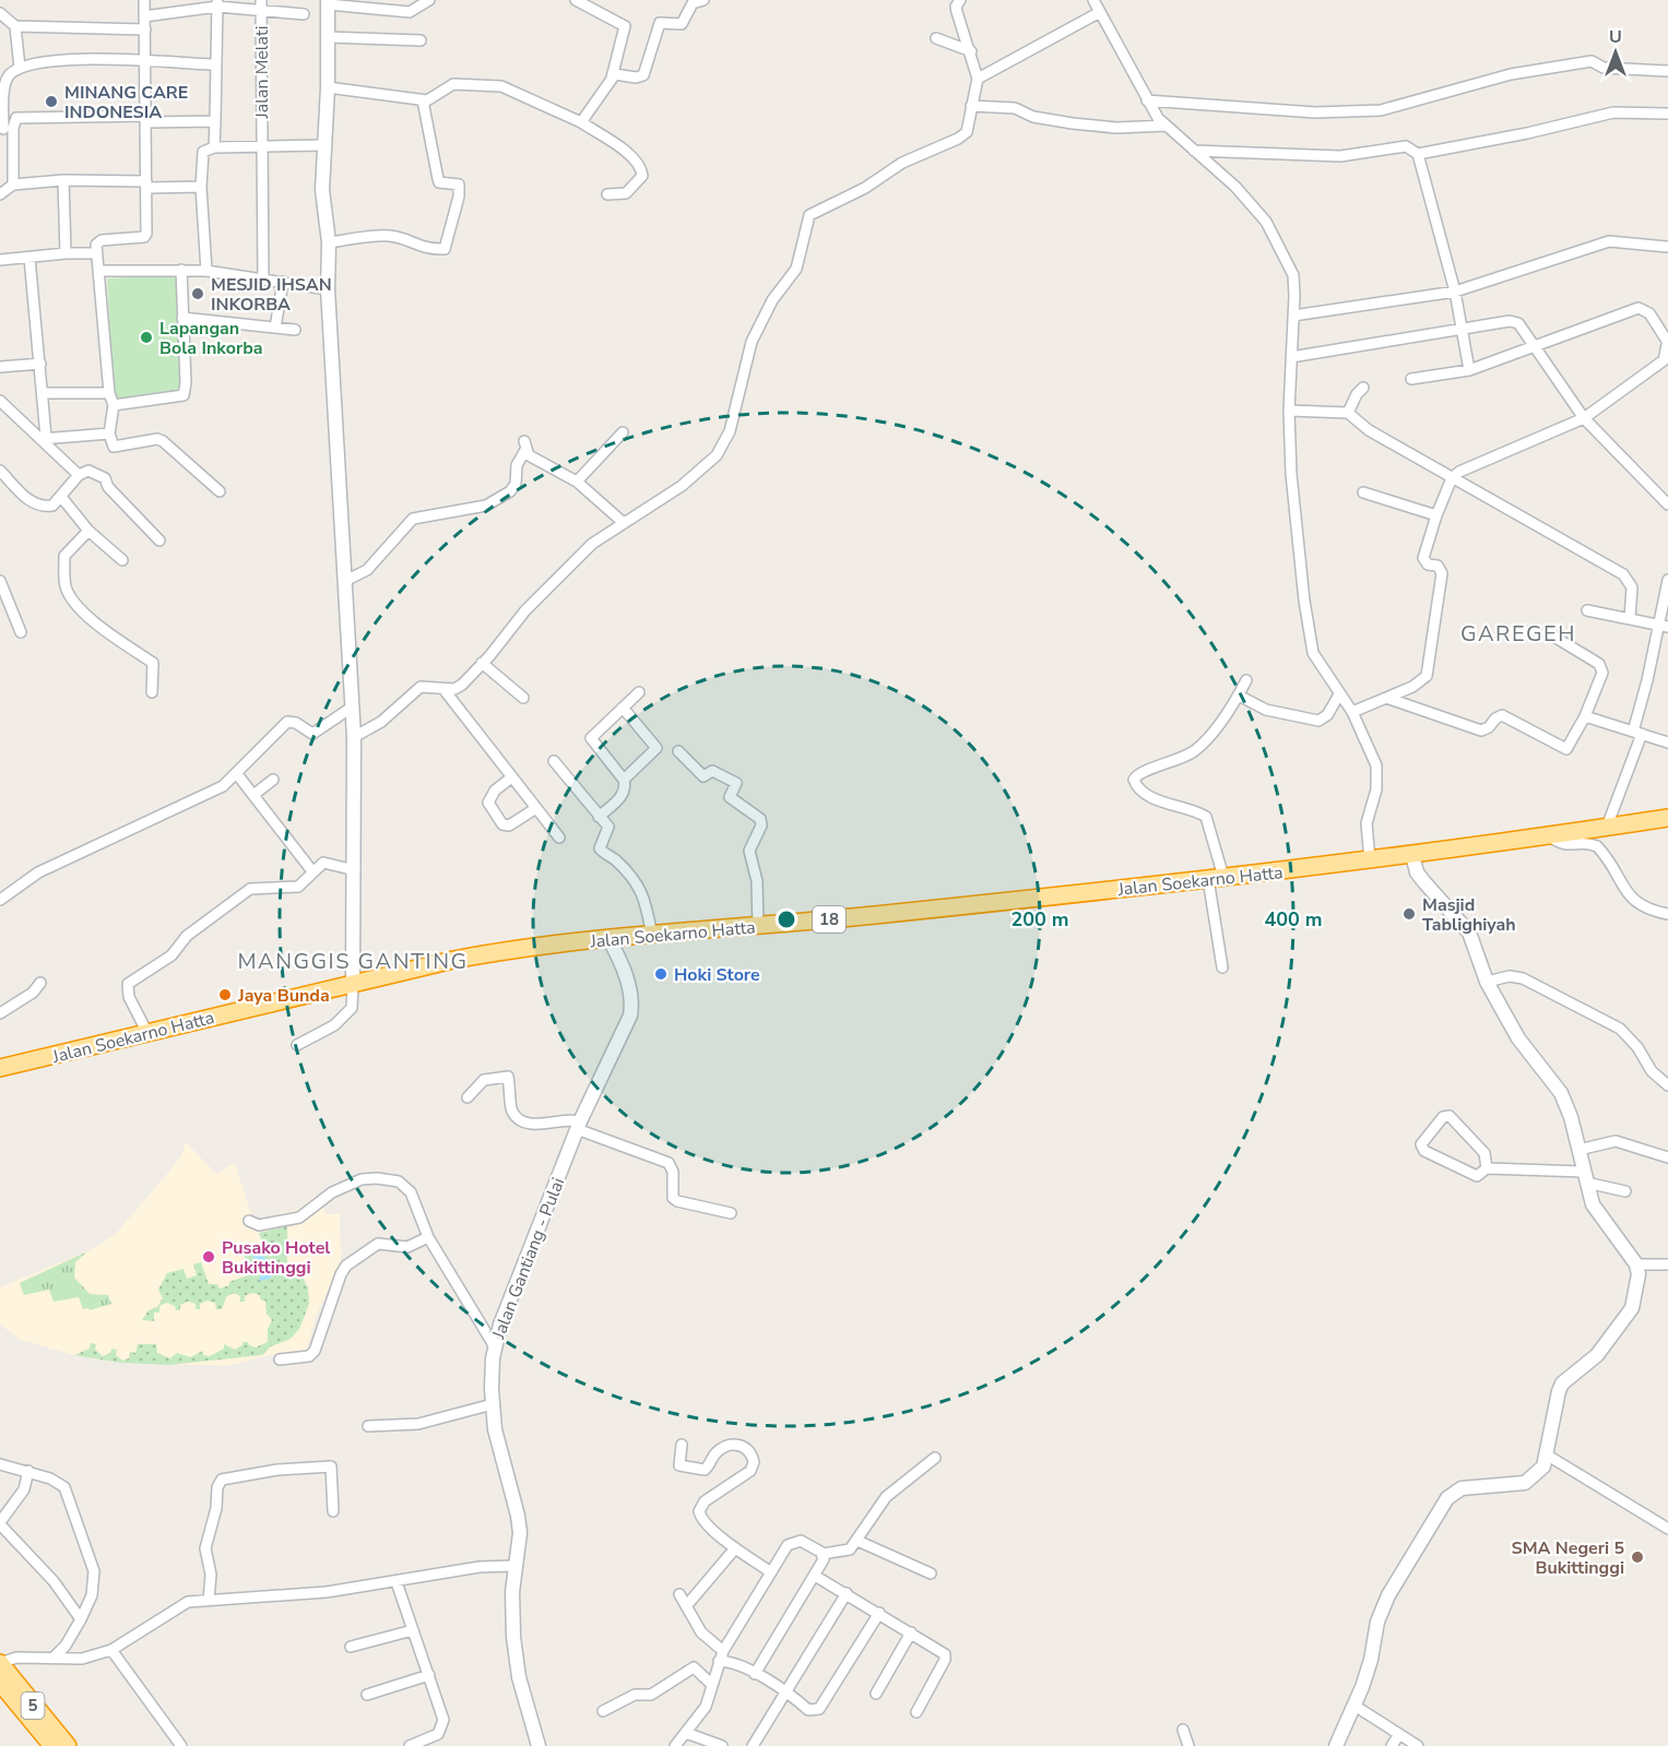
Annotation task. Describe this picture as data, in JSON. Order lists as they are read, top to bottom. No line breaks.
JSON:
{"streets":{"highway":["Jalan Soekarno Hatta","18","5"],"street":["Jalan Melati","Jalan Gantiang - Pulai"]},"crossings":[["Jalan Soekarno Hatta","Jalan Gantiang - Pulai"]],"districts":["GAREGEH","MANGGIS GANTING"],"places":["MINANG CARE INDONESIA","MESJID IHSAN INKORBA","Lapangan Bola Inkorba","Masjid Tablighiyah","Hoki Store","Jaya Bunda","Pusako Hotel Bukittinggi","SMA Negeri 5 Bukittinggi"],"north":"top","rings":["200 m","400 m"]}
